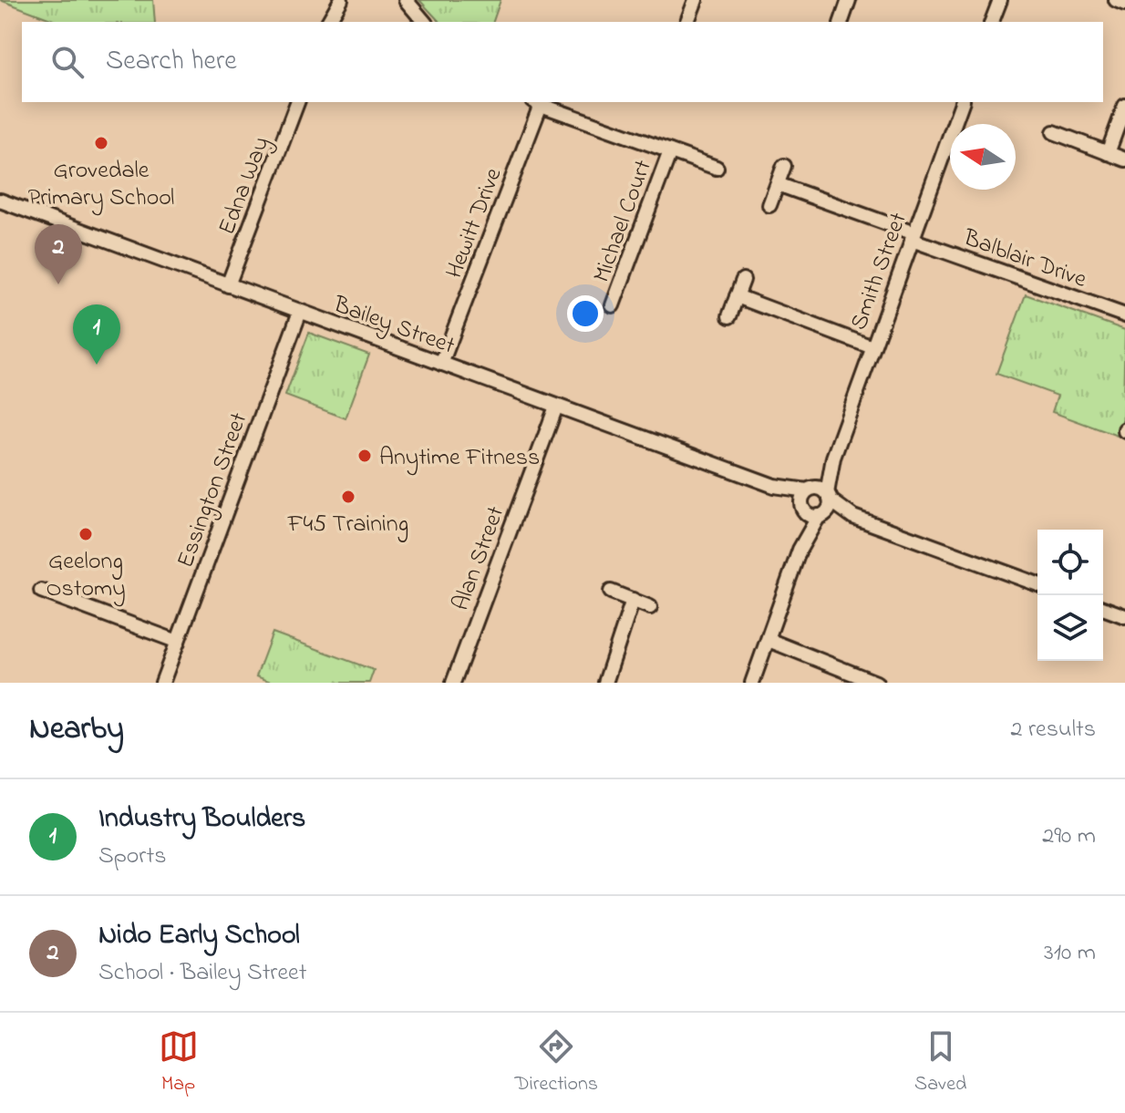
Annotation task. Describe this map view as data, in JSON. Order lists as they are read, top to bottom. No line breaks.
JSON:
{"streets":{"street":["Edna Way","Michael Court","Hewitt Drive","Balblair Drive","Smith Street","Bailey Street","Essington Street","Alan Street"]},"crossings":[["Edna Way","Bailey Street"],["Michael Court","Hewitt Drive"],["Hewitt Drive","Bailey Street"],["Balblair Drive","Smith Street"],["Smith Street","Bailey Street"],["Bailey Street","Essington Street"],["Bailey Street","Alan Street"]],"places":["Grovedale Primary School","Anytime Fitness","F45 Training","Geelong Ostomy"],"north":"left","page":{"search":"Search here","pins":["2","1"],"heading":["Nearby","2 results"],"list":[{"mark":"1","name":"Industry Boulders","note":"Sports","value":"290 m"},{"mark":"2","name":"Nido Early School","note":"School · Bailey Street","value":"310 m"}],"nav":["Map","Directions","Saved"]}}
